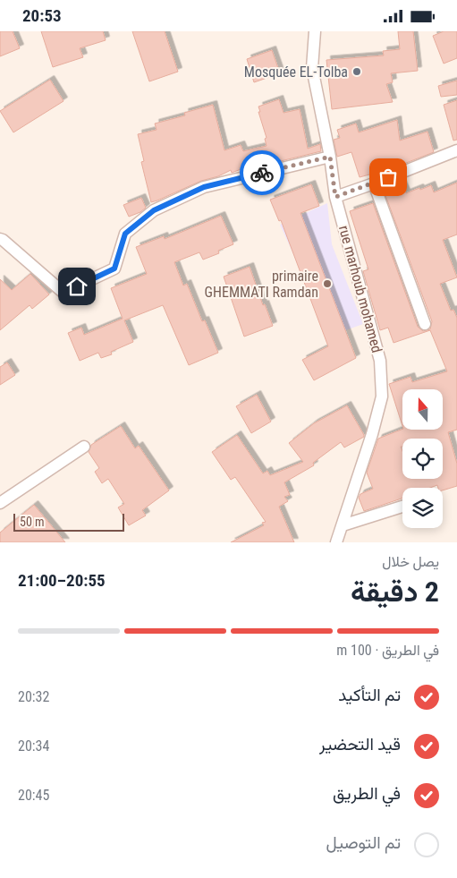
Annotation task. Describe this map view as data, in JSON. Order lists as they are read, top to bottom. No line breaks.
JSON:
{"streets":{"street":["rue marhoub mohamed"]},"places":["Mosquée EL-Tolba","primaire GHEMMATI Ramdan"],"scale_bar":"50 m","north":"top","page":{"status":"20:53","scale":"50 m","heading":["2 دقيقة","يصل خلال","20:55–21:00"],"bar":"في الطريق · 100 m","list":[["تم التأكيد","20:32"],["قيد التحضير","20:34"],["في الطريق","20:45"],"تم التوصيل"]}}
